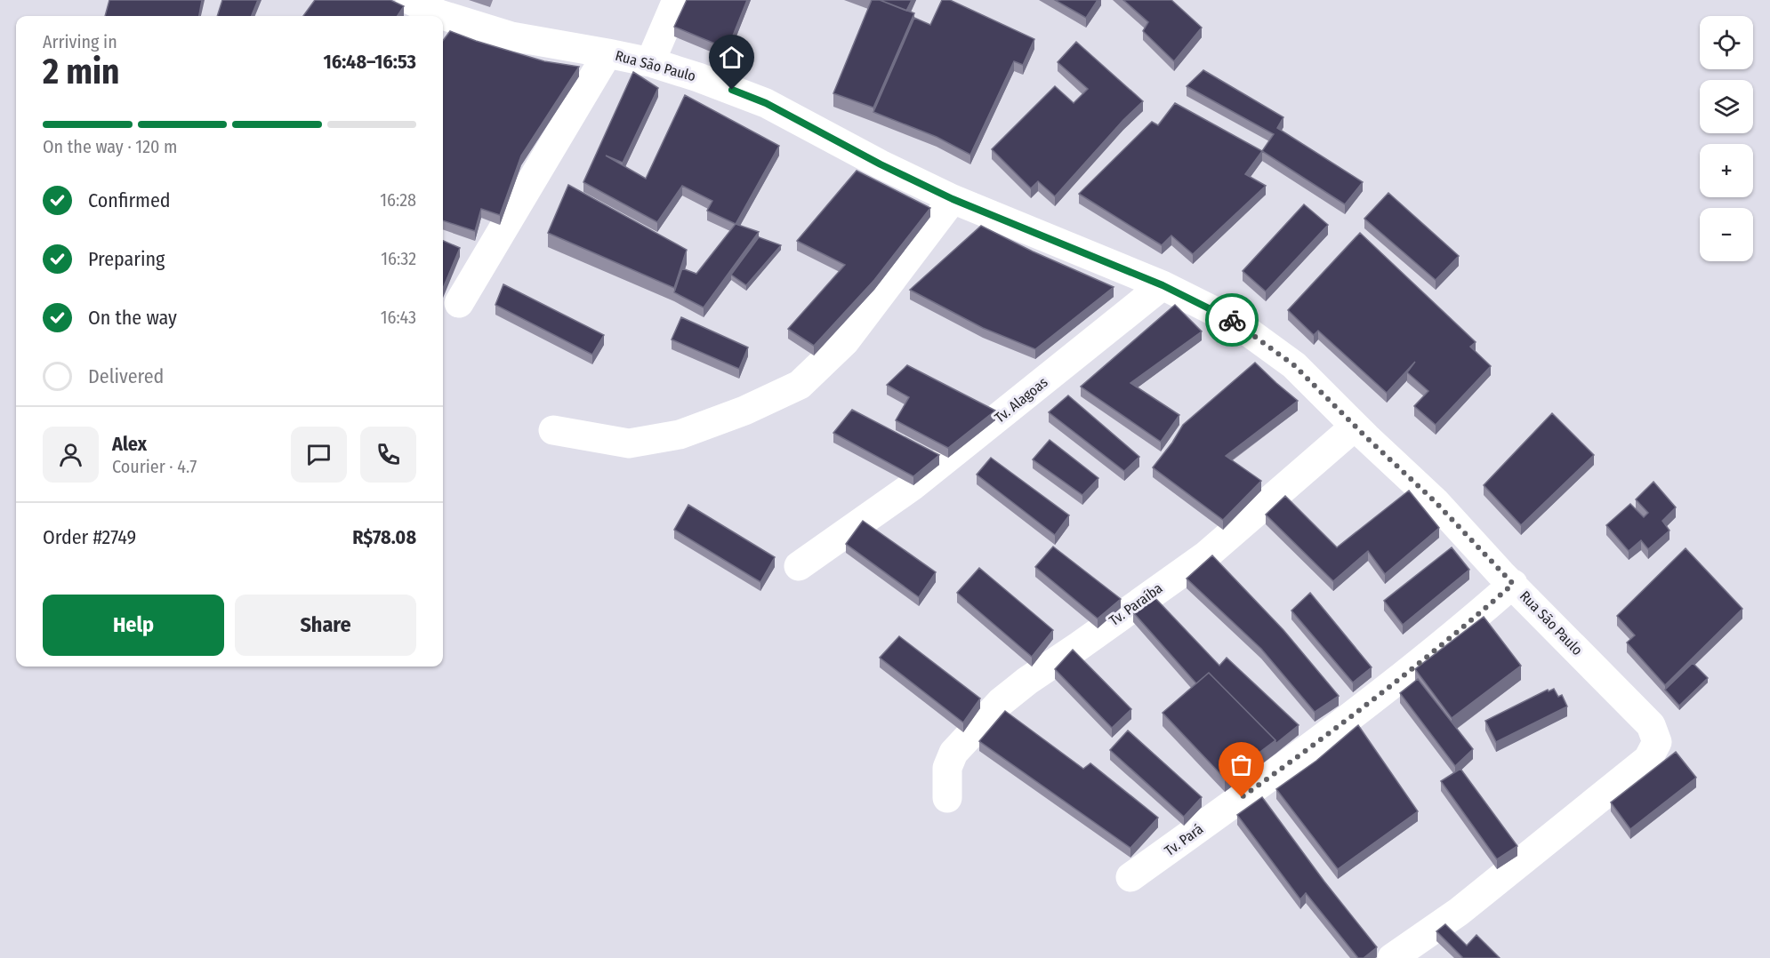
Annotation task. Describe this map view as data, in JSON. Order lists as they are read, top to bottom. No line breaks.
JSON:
{"streets":{"street":["Rua São Paulo","Tv. Alagoas","Tv. Paraíba","Tv. Pará"]},"crossings":[["Rua São Paulo","Tv. Alagoas"],["Rua São Paulo","Tv. Paraíba"],["Rua São Paulo","Tv. Pará"]],"page":{"map_buttons":["+","−"],"heading":["2 min","Arriving in","16:48–16:53"],"panel":["Alex","Courier · 4.7","Order #2749","R$78.08"],"bar":"On the way · 120 m","list":[["Confirmed","16:28"],["Preparing","16:32"],["On the way","16:43"],"Delivered"],"buttons":["Help","Share"]}}
